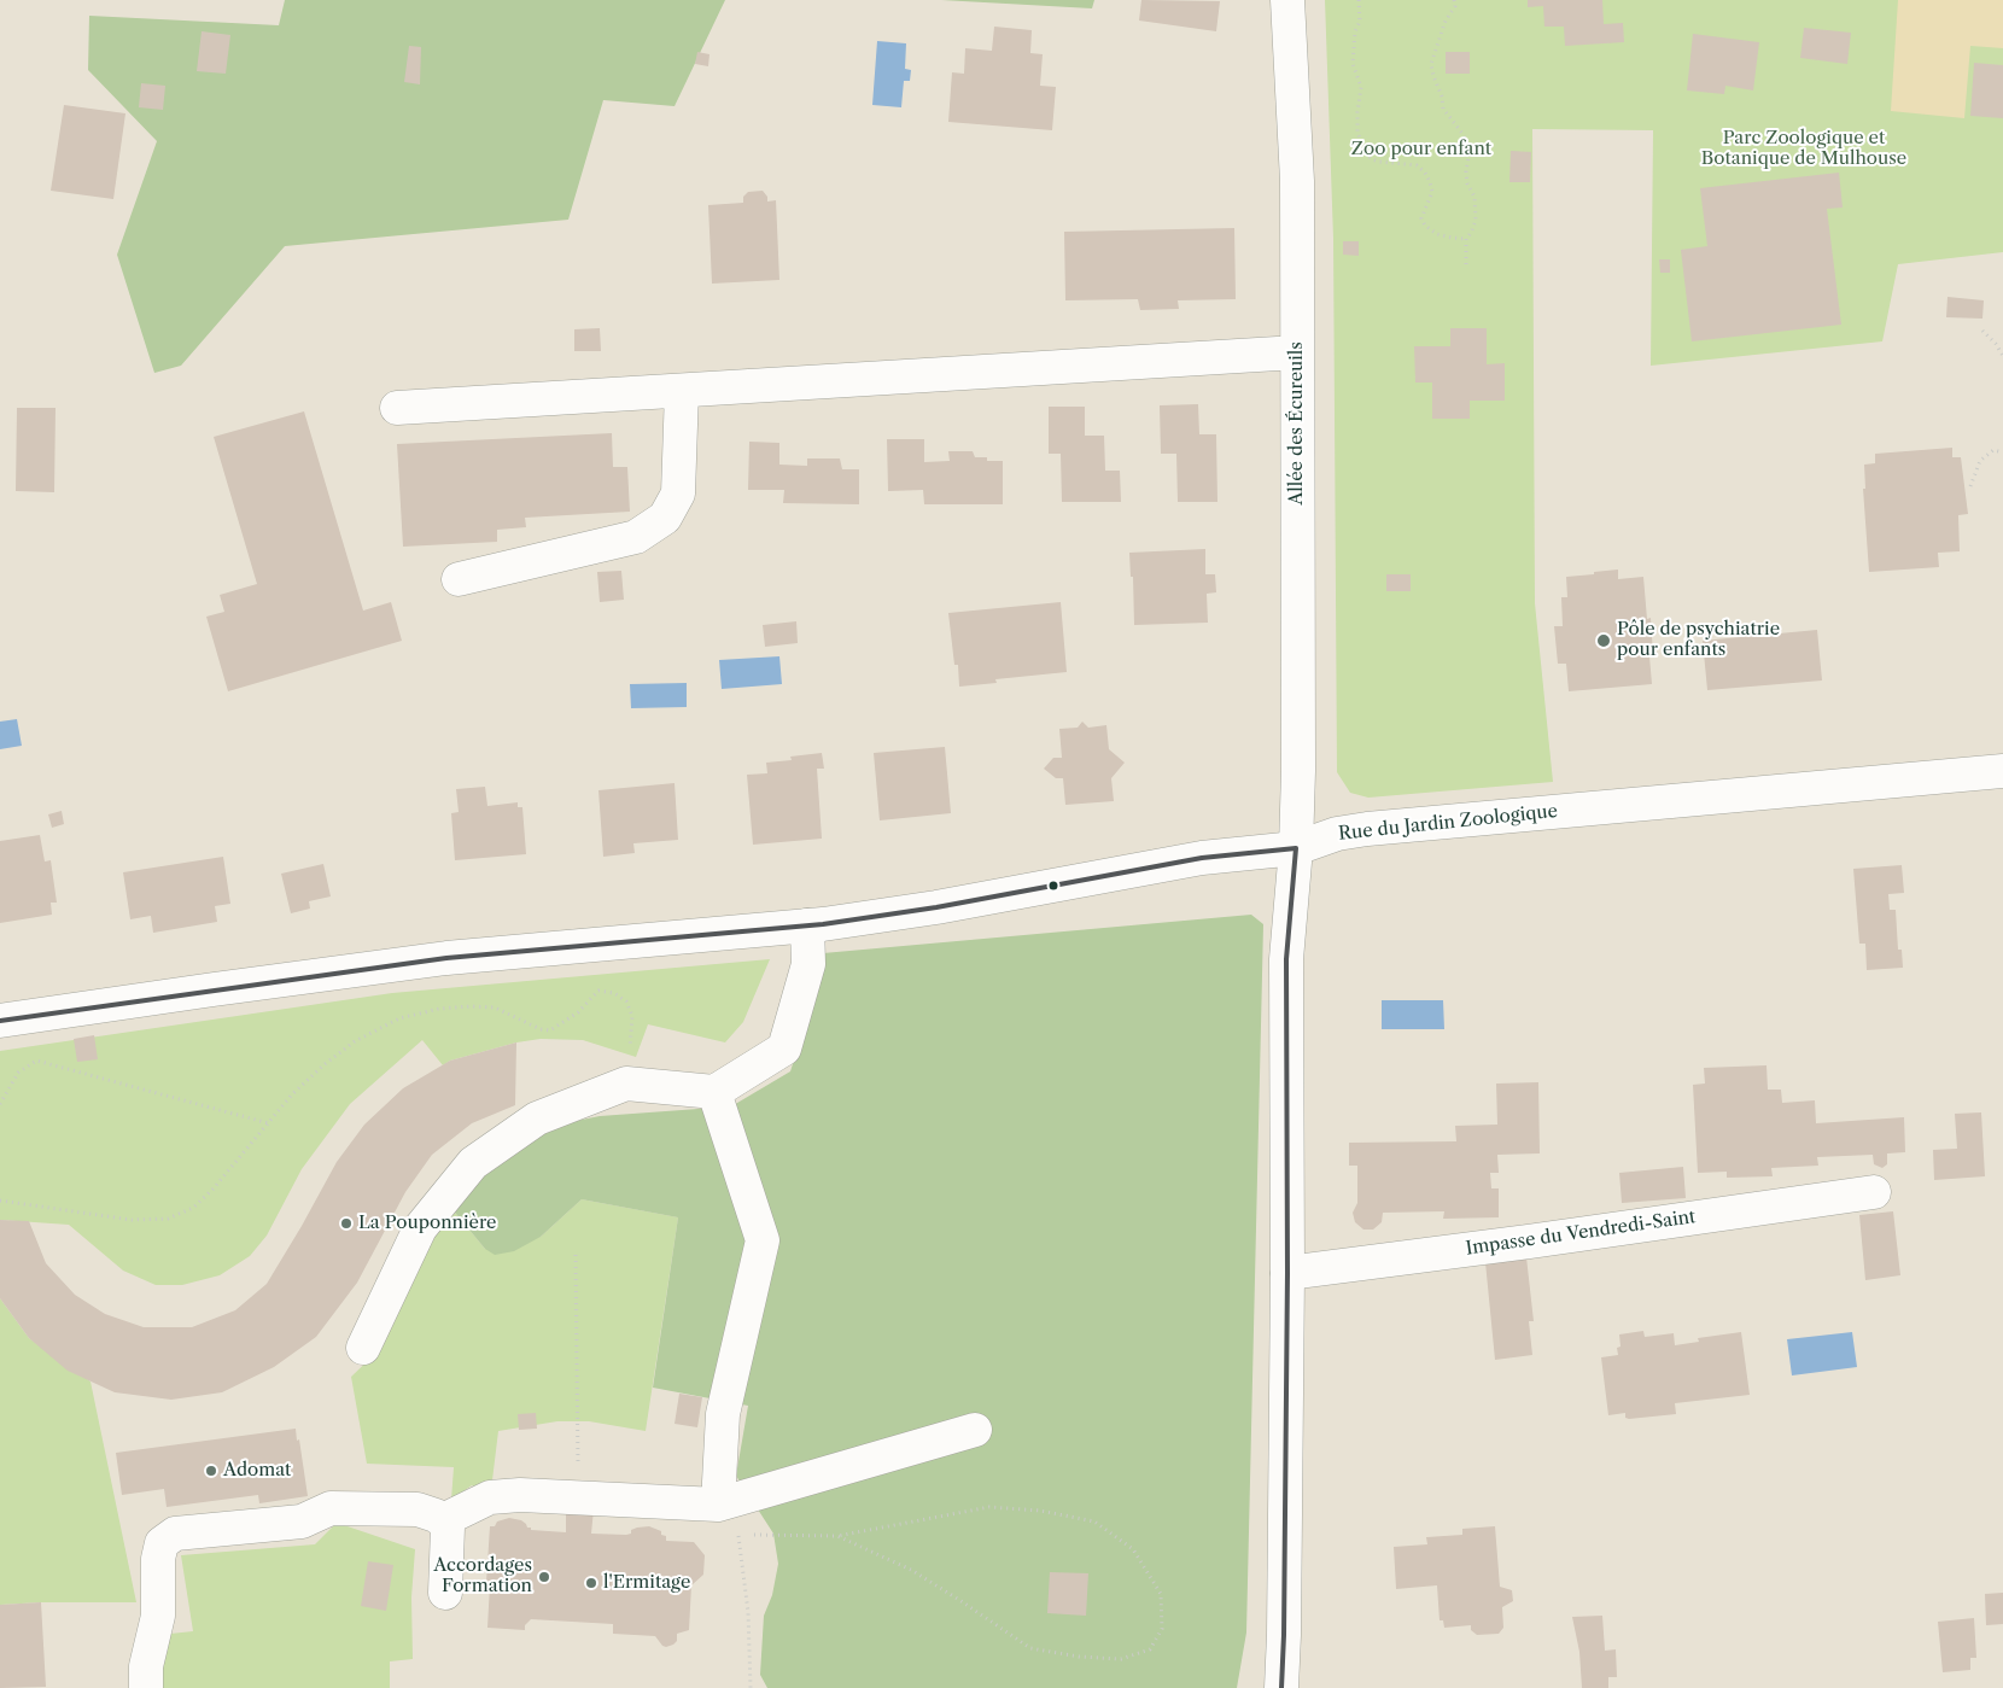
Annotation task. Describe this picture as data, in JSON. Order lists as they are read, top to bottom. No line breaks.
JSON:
{"streets":{"main road":["Allée des Écureuils","Rue du Jardin Zoologique","Impasse du Vendredi-Saint"]},"crossings":[["Allée des Écureuils","Rue du Jardin Zoologique"],["Allée des Écureuils","Impasse du Vendredi-Saint"]],"parks":["Parc Zoologique et Botanique de Mulhouse","Zoo pour enfant"],"places":["Pôle de psychiatrie pour enfants","La Pouponnière","Adomat","Accordages Formation","l'Ermitage"]}
